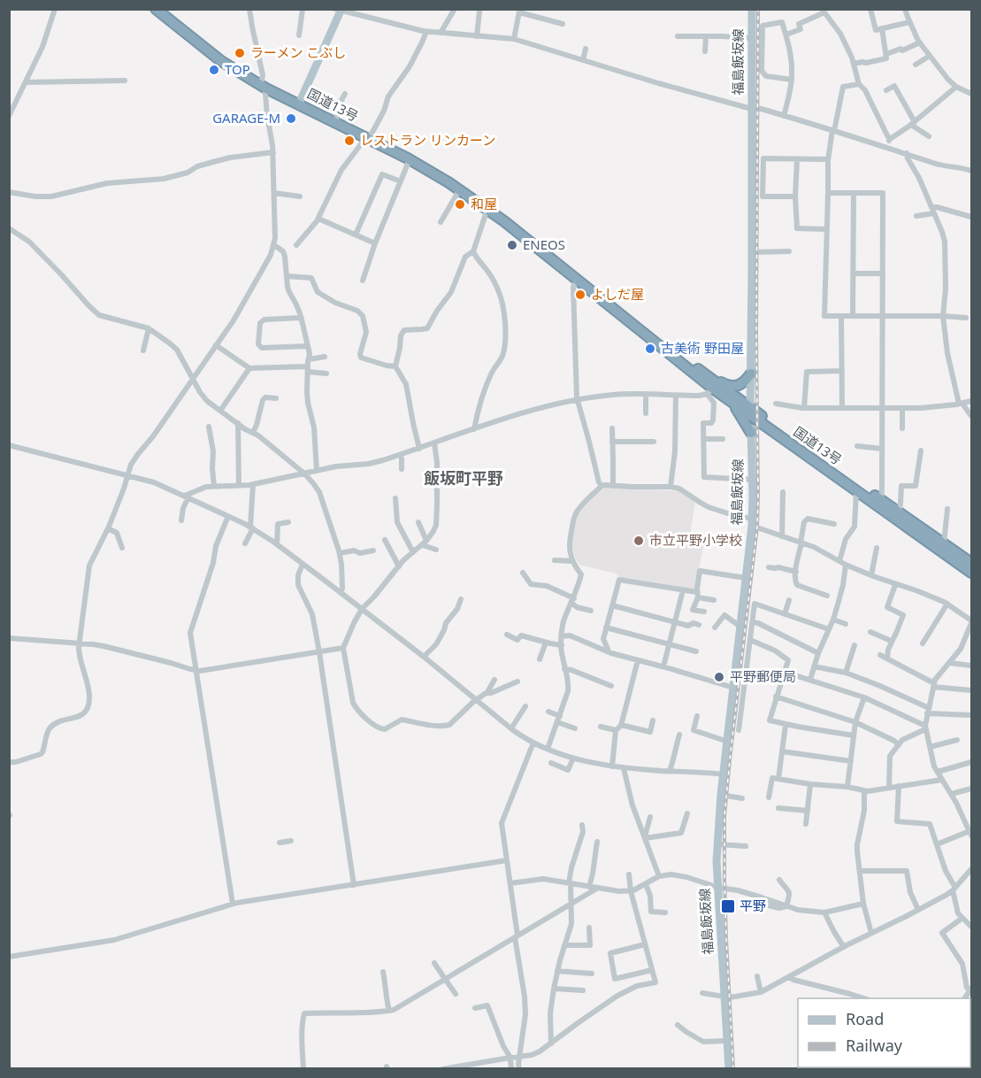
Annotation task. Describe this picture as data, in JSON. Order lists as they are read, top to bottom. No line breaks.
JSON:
{"streets":{"highway":["国道13号"],"main road":["福島飯坂線"]},"crossings":[["福島飯坂線","国道13号"]],"districts":["飯坂町平野"],"places":{"other":["ラーメン こぶし","TOP","GARAGE-M","レストラン リンカーン","和屋","ENEOS","よしだ屋","古美術 野田屋","市立平野小学校","平野郵便局"],"transit":["平野"]},"legend":["Road","Railway"]}
